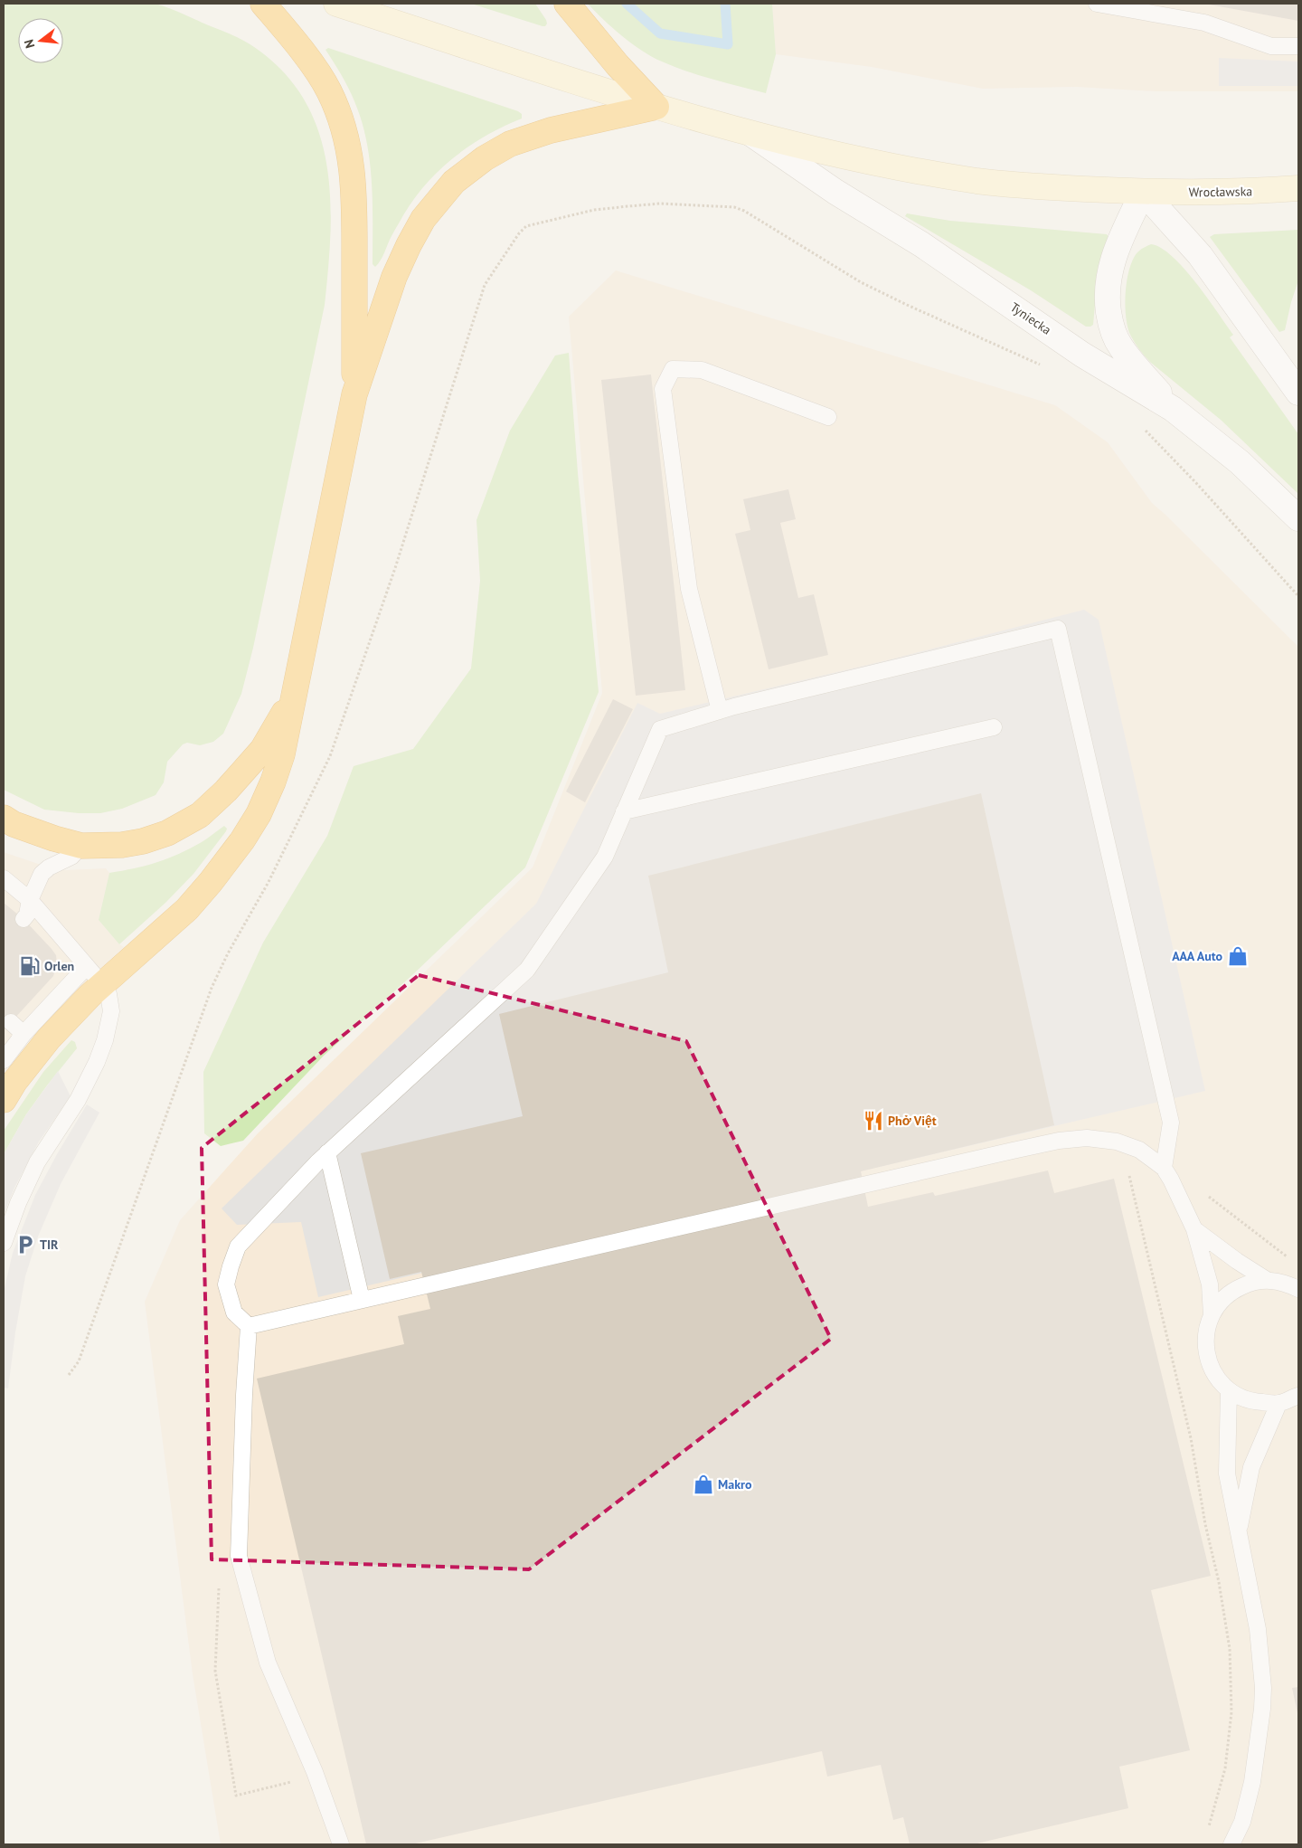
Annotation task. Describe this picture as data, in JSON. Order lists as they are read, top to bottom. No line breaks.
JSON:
{"streets":{"main road":["Wrocławska"],"street":["Tyniecka"]},"crossings":[["Wrocławska","Tyniecka"]],"places":{"shop":["AAA Auto","Makro"],"fuel station":["Orlen"],"restaurant":["Phở Việt"],"parking":["TIR"]},"north":"left"}
